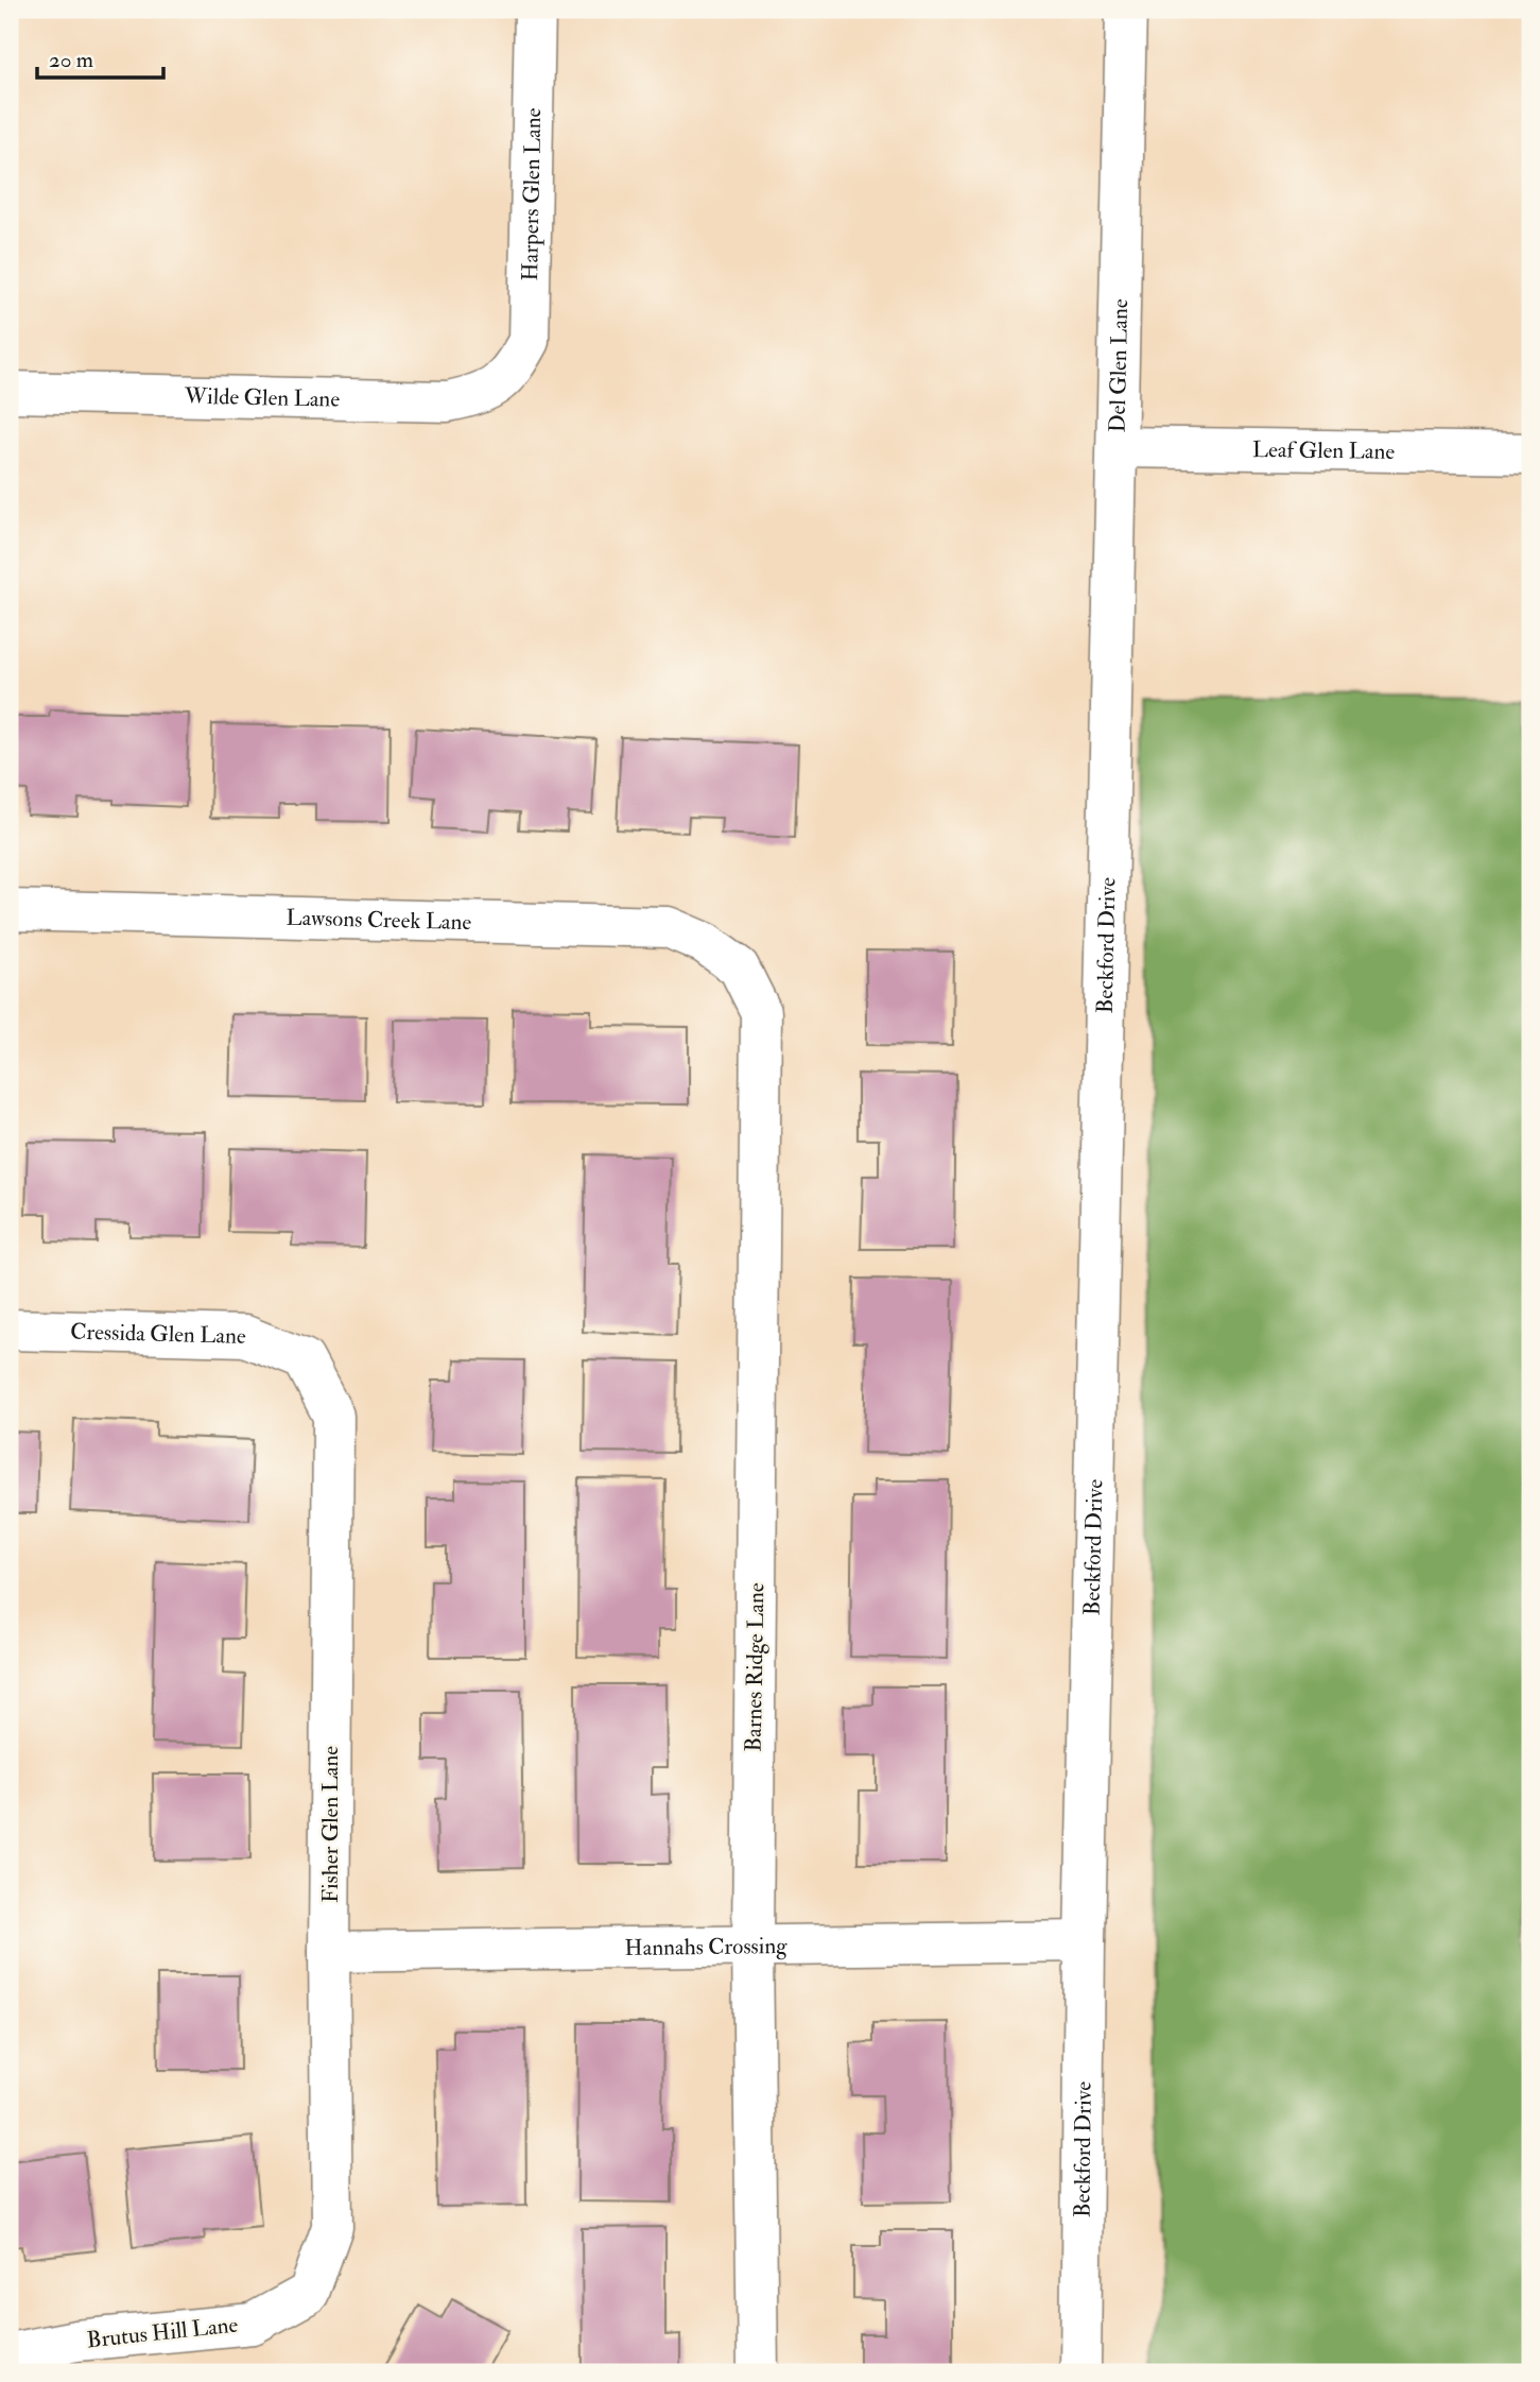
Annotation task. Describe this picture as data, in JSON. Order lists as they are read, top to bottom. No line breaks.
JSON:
{"streets":{"street":["Harpers Glen Lane","Del Glen Lane","Wilde Glen Lane","Leaf Glen Lane","Lawsons Creek Lane","Beckford Drive","Cressida Glen Lane","Barnes Ridge Lane","Fisher Glen Lane","Hannahs Crossing","Brutus Hill Lane"]},"crossings":[["Harpers Glen Lane","Wilde Glen Lane"],["Del Glen Lane","Leaf Glen Lane"],["Del Glen Lane","Beckford Drive"],["Lawsons Creek Lane","Barnes Ridge Lane"],["Beckford Drive","Hannahs Crossing"],["Cressida Glen Lane","Fisher Glen Lane"],["Barnes Ridge Lane","Hannahs Crossing"],["Fisher Glen Lane","Hannahs Crossing"],["Fisher Glen Lane","Brutus Hill Lane"]],"scale_bar":"20 m"}
